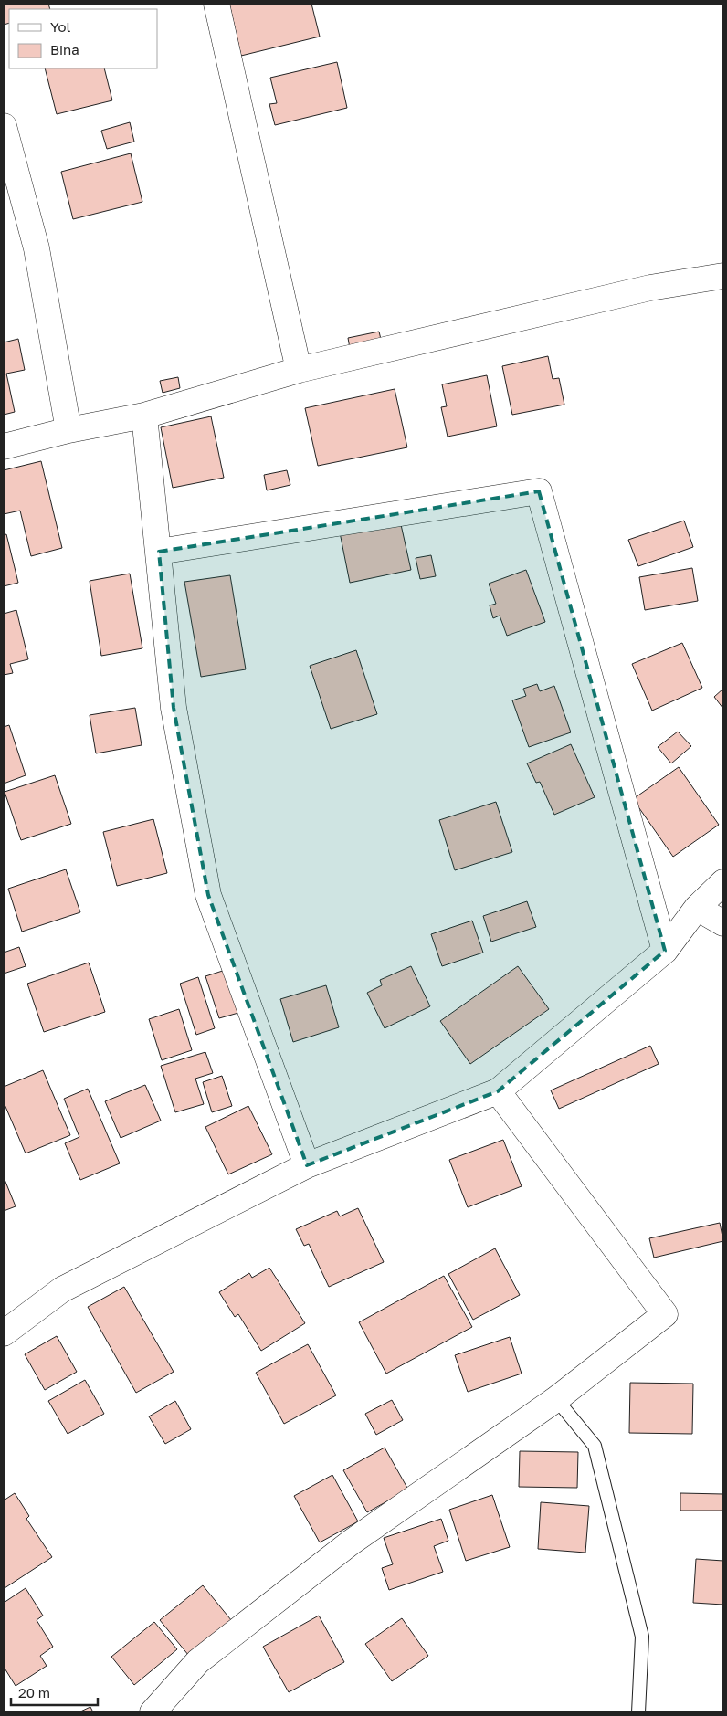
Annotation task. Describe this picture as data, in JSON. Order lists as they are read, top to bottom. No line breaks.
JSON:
{"legend":["Yol","Bina"],"scale_bar":"20 m"}
